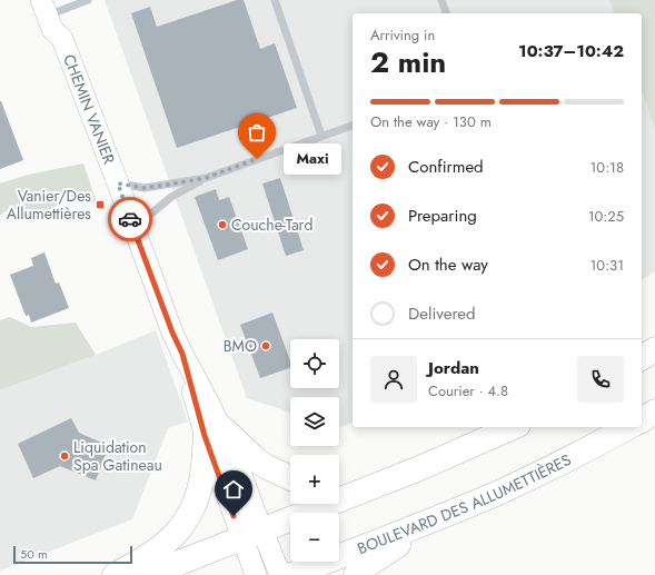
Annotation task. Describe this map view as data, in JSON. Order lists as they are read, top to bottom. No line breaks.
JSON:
{"streets":{"highway":["BOULEVARD DES ALLUMETTIÈRES"],"main road":["CHEMIN VANIER"]},"places":{"other":["Maxi","Couche-Tard","BMO","Liquidation Spa Gatineau"],"transit":["Vanier/Des Allumettières"]},"scale_bar":"50 m","page":{"heading":["2 min","Arriving in","10:37–10:42"],"panel":["Jordan","Courier · 4.8"],"bar":"On the way · 130 m","list":[["Confirmed","10:18"],["Preparing","10:25"],["On the way","10:31"],"Delivered"],"bubble":"Maxi","map_buttons":["+","−"],"scale":"50 m"}}
